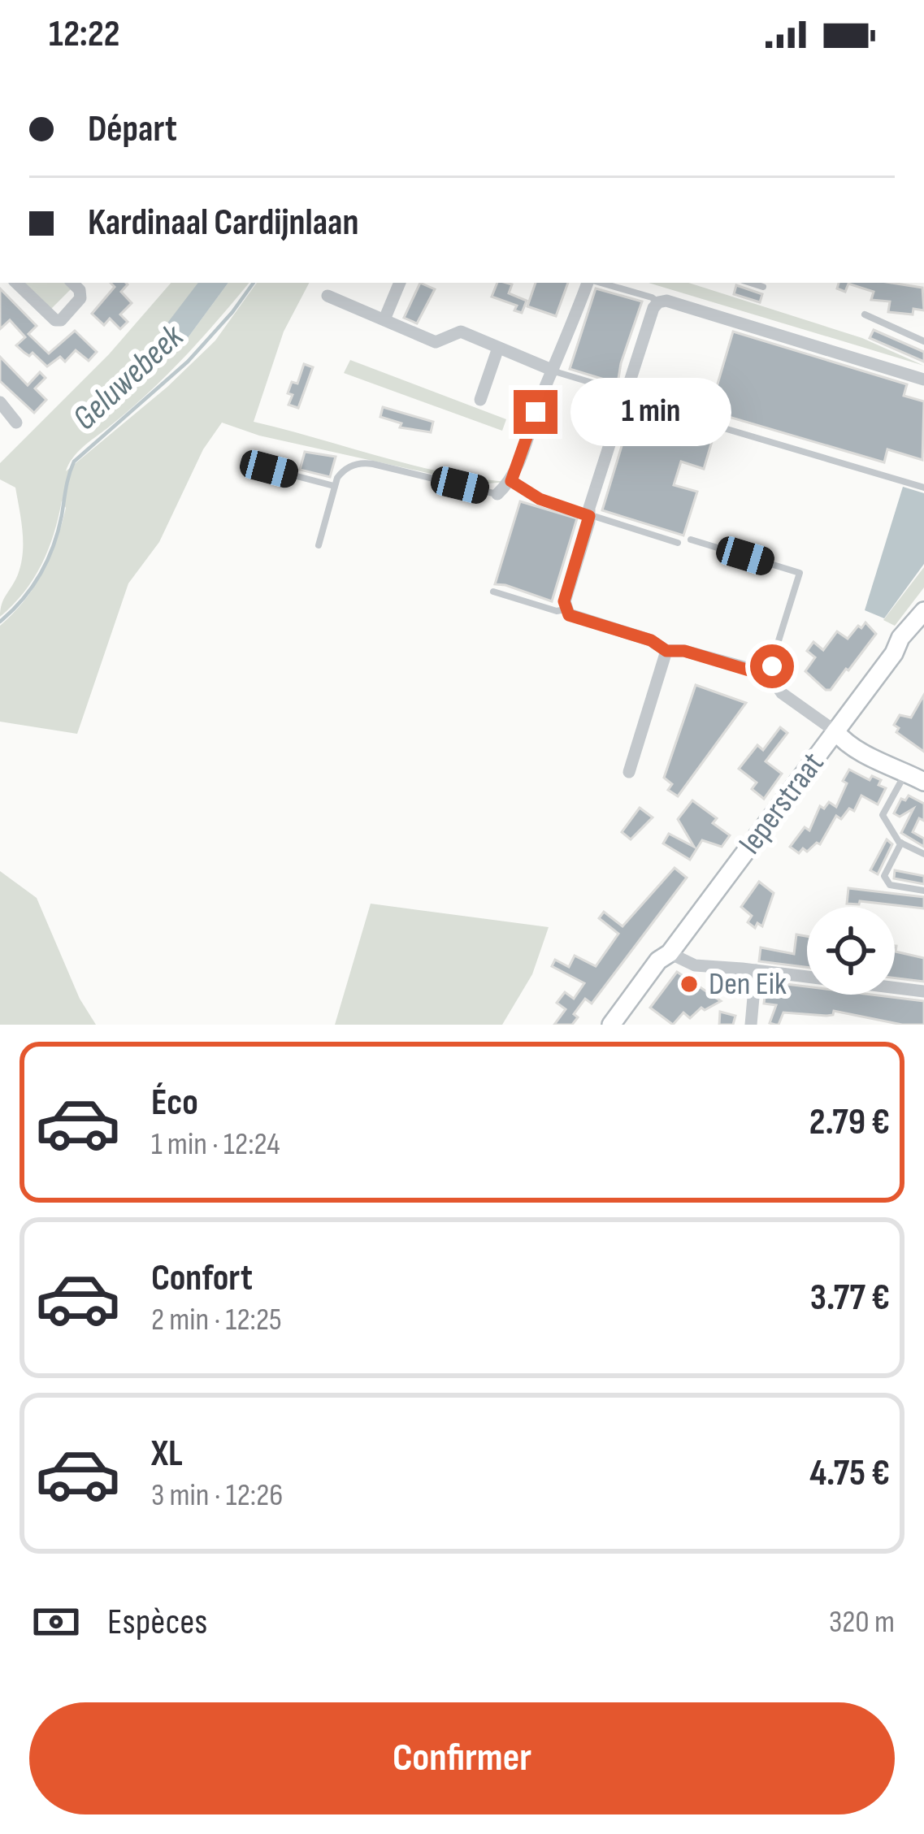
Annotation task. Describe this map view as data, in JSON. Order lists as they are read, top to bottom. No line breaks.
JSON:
{"streets":{"street":["Ieperstraat"]},"water":["Geluwebeek"],"places":["Den Eik"],"page":{"status":"12:22","banner":["Départ","Kardinaal Cardijnlaan"],"bubble":"1 min","list":[{"name":"Éco","note":"1 min · 12:24","value":"2.79 €"},{"name":"Confort","note":"2 min · 12:25","value":"3.77 €"},{"name":"XL","note":"3 min · 12:26","value":"4.75 €"}],"pay":["Espèces","320 m"],"buttons":"Confirmer"}}
